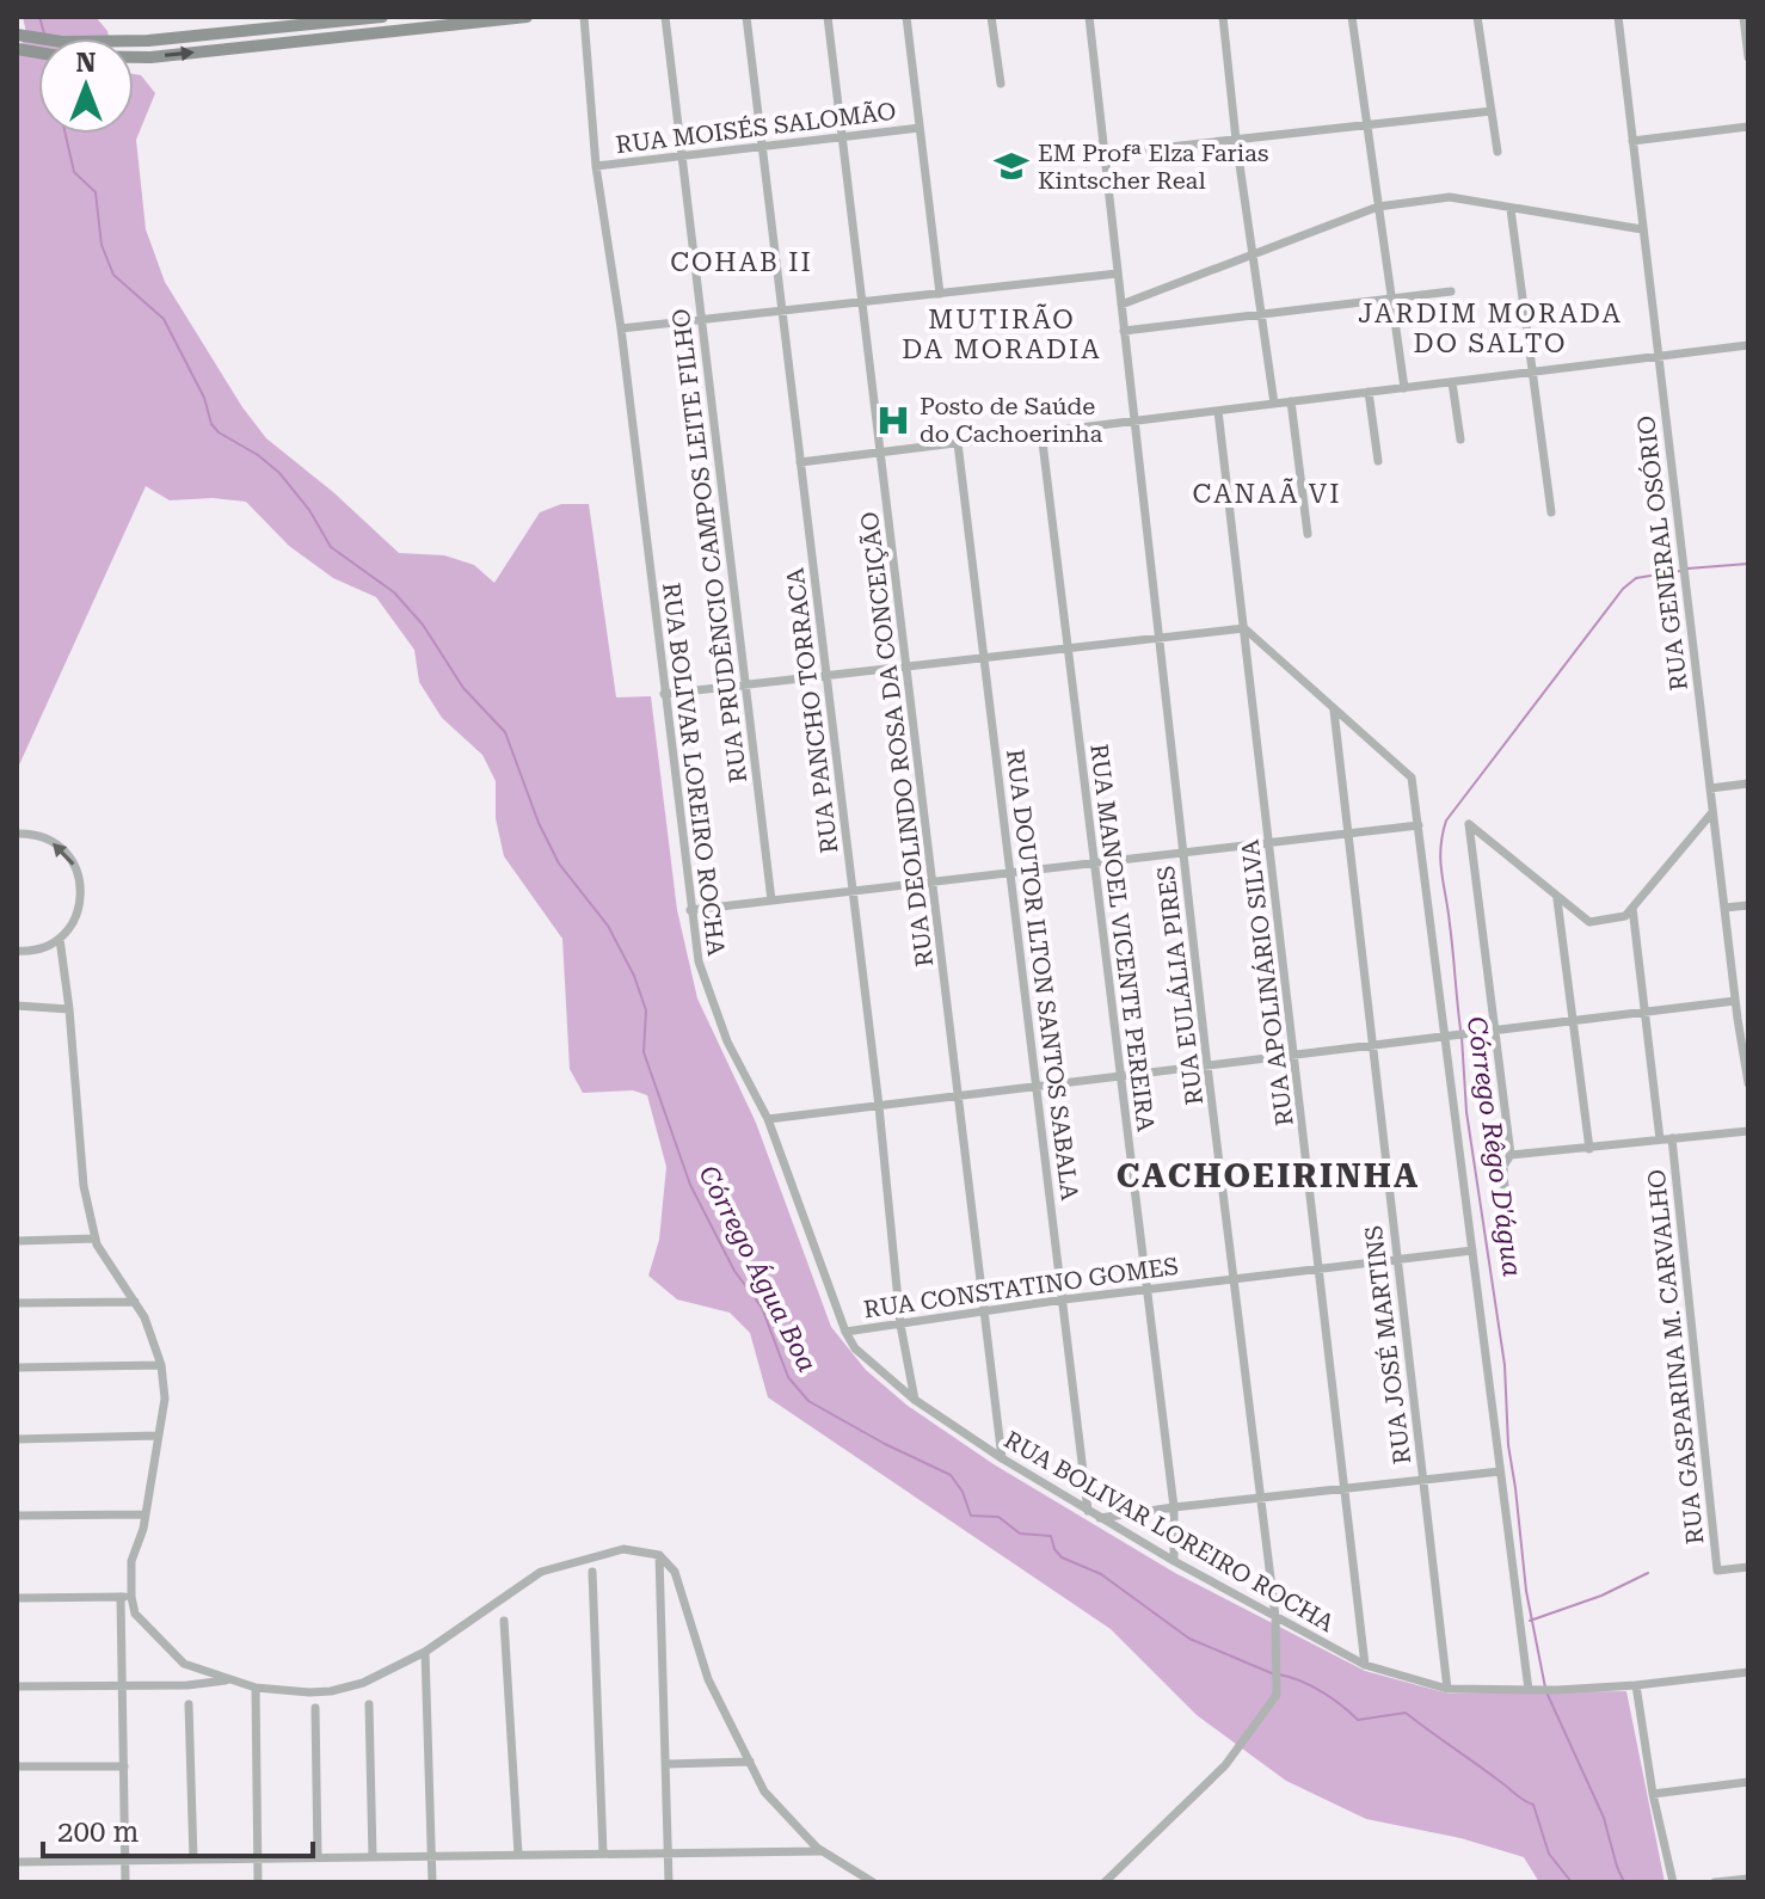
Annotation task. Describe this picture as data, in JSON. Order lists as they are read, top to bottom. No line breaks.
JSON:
{"streets":{"street":["RUA MOISÉS SALOMÃO","RUA PRUDÊNCIO CAMPOS LEITE FILHO","RUA GENERAL OSÓRIO","RUA PANCHO TORRACA","RUA DEOLINDO ROSA DA CONCEIÇÃO","RUA BOLIVAR LOREIRO ROCHA","RUA MANOEL VICENTE PEREIRA","RUA DOUTOR ILTON SANTOS SABALA","RUA APOLINÁRIO SILVA","RUA EULÁLIA PIRES","RUA CONSTATINO GOMES","RUA JOSÉ MARTINS","RUA GASPARINA M. CARVALHO"]},"crossings":[["RUA MOISÉS SALOMÃO","RUA PRUDÊNCIO CAMPOS LEITE FILHO"],["RUA MOISÉS SALOMÃO","RUA PANCHO TORRACA"],["RUA MOISÉS SALOMÃO","RUA DEOLINDO ROSA DA CONCEIÇÃO"],["RUA MOISÉS SALOMÃO","RUA BOLIVAR LOREIRO ROCHA"],["RUA PANCHO TORRACA","RUA BOLIVAR LOREIRO ROCHA"],["RUA PANCHO TORRACA","RUA CONSTATINO GOMES"],["RUA DEOLINDO ROSA DA CONCEIÇÃO","RUA BOLIVAR LOREIRO ROCHA"],["RUA DEOLINDO ROSA DA CONCEIÇÃO","RUA CONSTATINO GOMES"],["RUA BOLIVAR LOREIRO ROCHA","RUA MANOEL VICENTE PEREIRA"],["RUA BOLIVAR LOREIRO ROCHA","RUA DOUTOR ILTON SANTOS SABALA"],["RUA BOLIVAR LOREIRO ROCHA","RUA APOLINÁRIO SILVA"],["RUA BOLIVAR LOREIRO ROCHA","RUA EULÁLIA PIRES"],["RUA BOLIVAR LOREIRO ROCHA","RUA CONSTATINO GOMES"],["RUA BOLIVAR LOREIRO ROCHA","RUA JOSÉ MARTINS"],["RUA MANOEL VICENTE PEREIRA","RUA CONSTATINO GOMES"],["RUA DOUTOR ILTON SANTOS SABALA","RUA CONSTATINO GOMES"],["RUA EULÁLIA PIRES","RUA CONSTATINO GOMES"]],"districts":["COHAB II","JARDIM MORADA DO SALTO","MUTIRÃO DA MORADIA","CANAÃ VI","CACHOEIRINHA"],"water":["Córrego Rêgo D'água","Córrego Água Boa"],"places":{"school or university":["EM Profª Elza Farias Kintscher Real"],"hospital":["Posto de Saúde do Cachoerinha"]},"scale_bar":"200 m","north":"top"}
